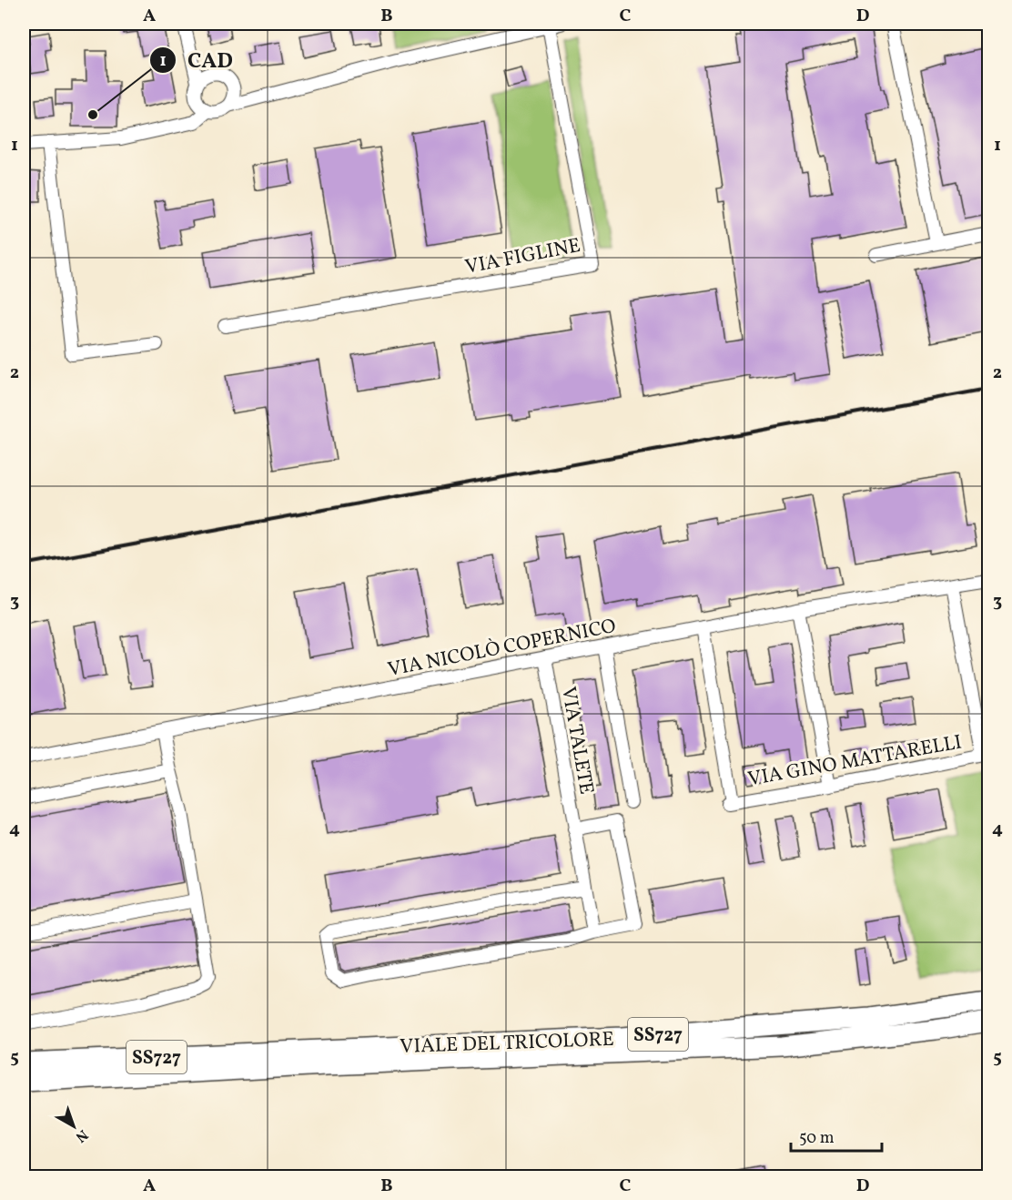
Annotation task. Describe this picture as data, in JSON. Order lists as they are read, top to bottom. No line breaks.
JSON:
{"streets":{"highway":["SS727","VIALE DEL TRICOLORE"],"street":["VIA FIGLINE","VIA NICOLÒ COPERNICO","VIA TALETE","VIA GINO MATTARELLI"]},"crossings":[["VIA NICOLÒ COPERNICO","VIA TALETE"],["VIA NICOLÒ COPERNICO","VIA GINO MATTARELLI"]],"places":["CAD"],"scale_bar":"50 m","north":"bottom right","grid":{"columns":["A","B","C","D"],"rows":["1","2","3","4","5"]}}
